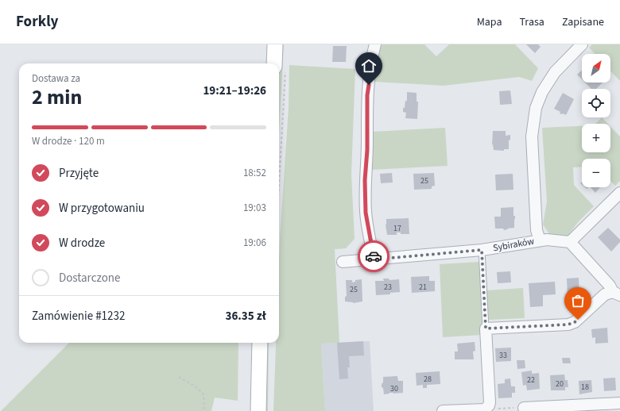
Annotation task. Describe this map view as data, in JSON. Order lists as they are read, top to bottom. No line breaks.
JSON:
{"streets":{"street":["Sybiraków"]},"house_numbers":["25","17","23","21","25","33","28","22","20","18","30"],"north":"top right","page":{"header":"Forkly","nav":["Mapa","Trasa","Zapisane"],"map_buttons":["+","−"],"heading":["2 min","Dostawa za","19:21–19:26"],"panel":["Zamówienie #1232","36.35 zł"],"bar":"W drodze · 120 m","list":[["Przyjęte","18:52"],["W przygotowaniu","19:03"],["W drodze","19:06"],"Dostarczone"]}}
